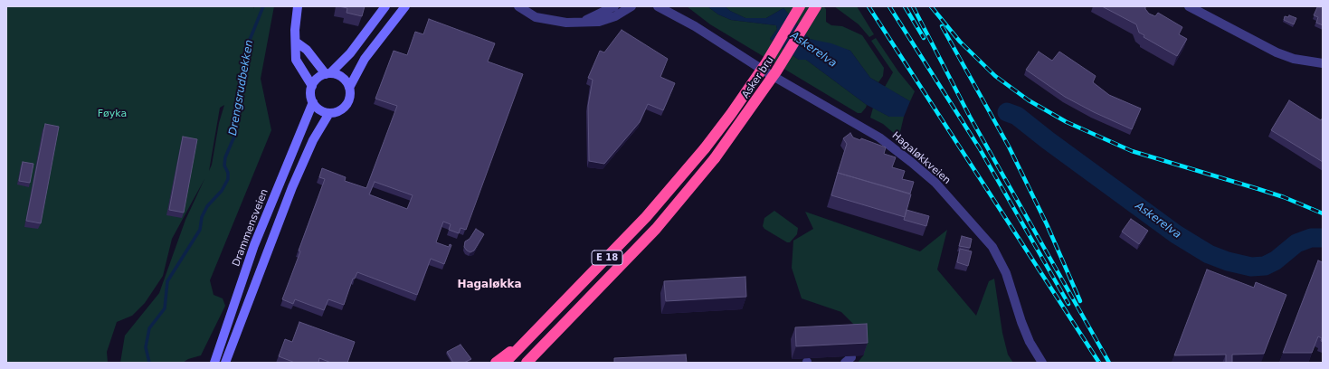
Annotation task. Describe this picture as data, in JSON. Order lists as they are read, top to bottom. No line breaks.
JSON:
{"streets":{"highway":["Asker bru","E 18"],"main road":["Drammensveien"],"street":["Hagaløkkveien"]},"crossings":[["Asker bru","E 18"]],"districts":["Hagaløkka"],"water":["Askerelva","Drengsrudbekken"],"parks":["Føyka"]}
